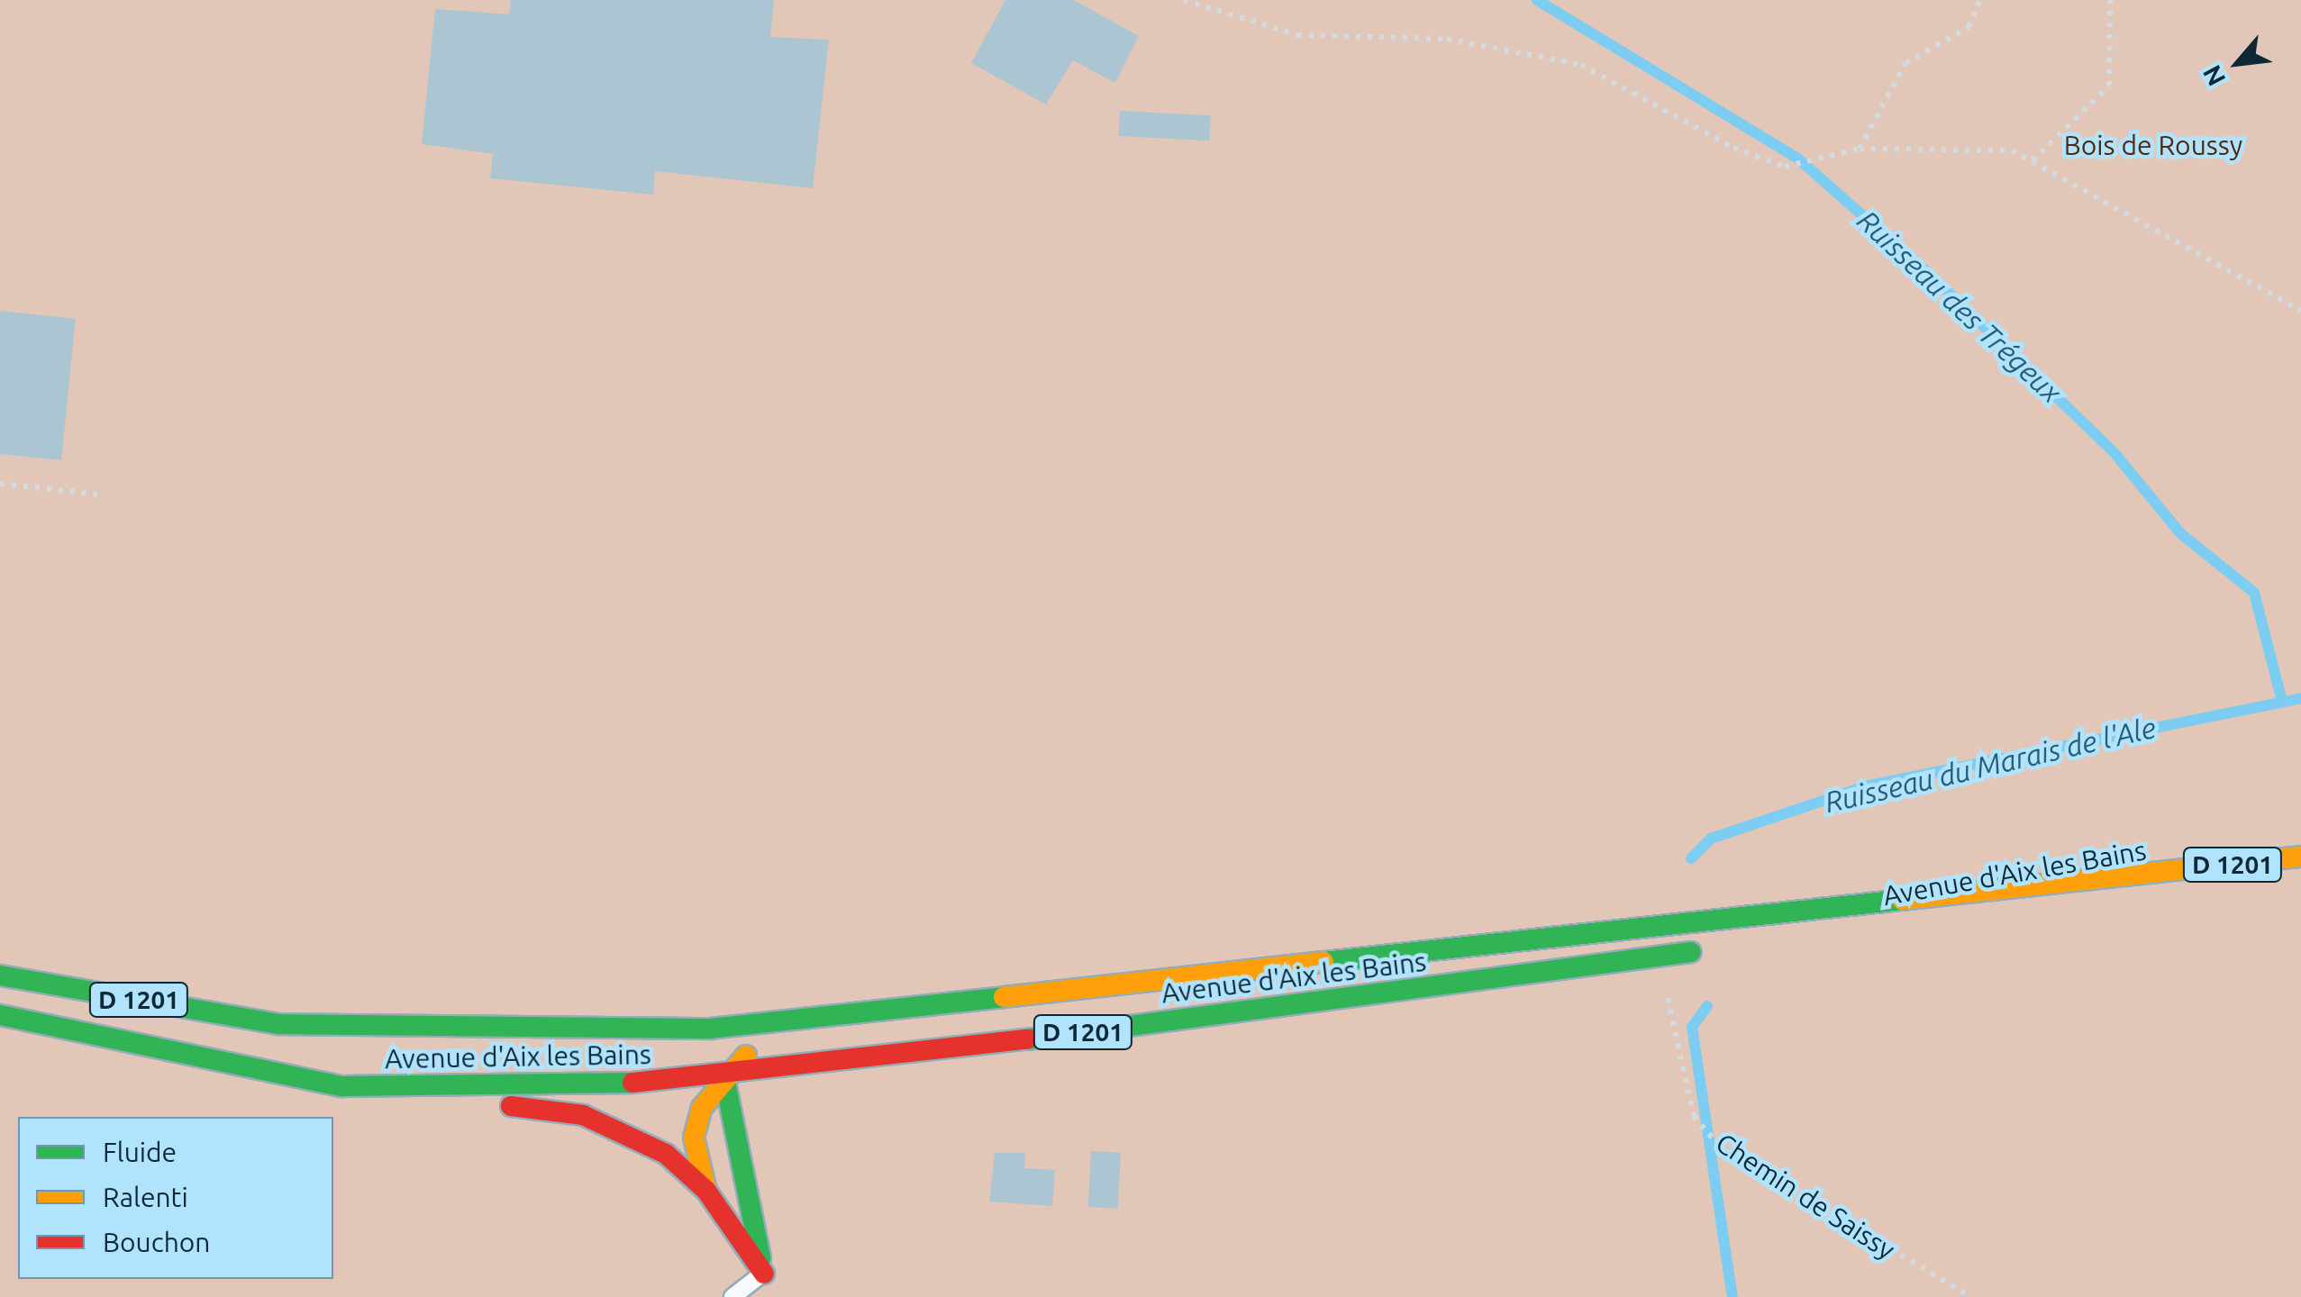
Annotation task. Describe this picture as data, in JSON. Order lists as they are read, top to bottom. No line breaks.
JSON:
{"streets":{"main road":["D 1201","Avenue d'Aix les Bains"],"path":["Chemin de Saissy"]},"crossings":[["Avenue d'Aix les Bains","Chemin de Saissy"]],"water":["Ruisseau des Trégeux","Ruisseau du Marais de l'Ale"],"parks":["Bois de Roussy"],"legend":["Fluide","Ralenti","Bouchon"],"north":"bottom left"}
